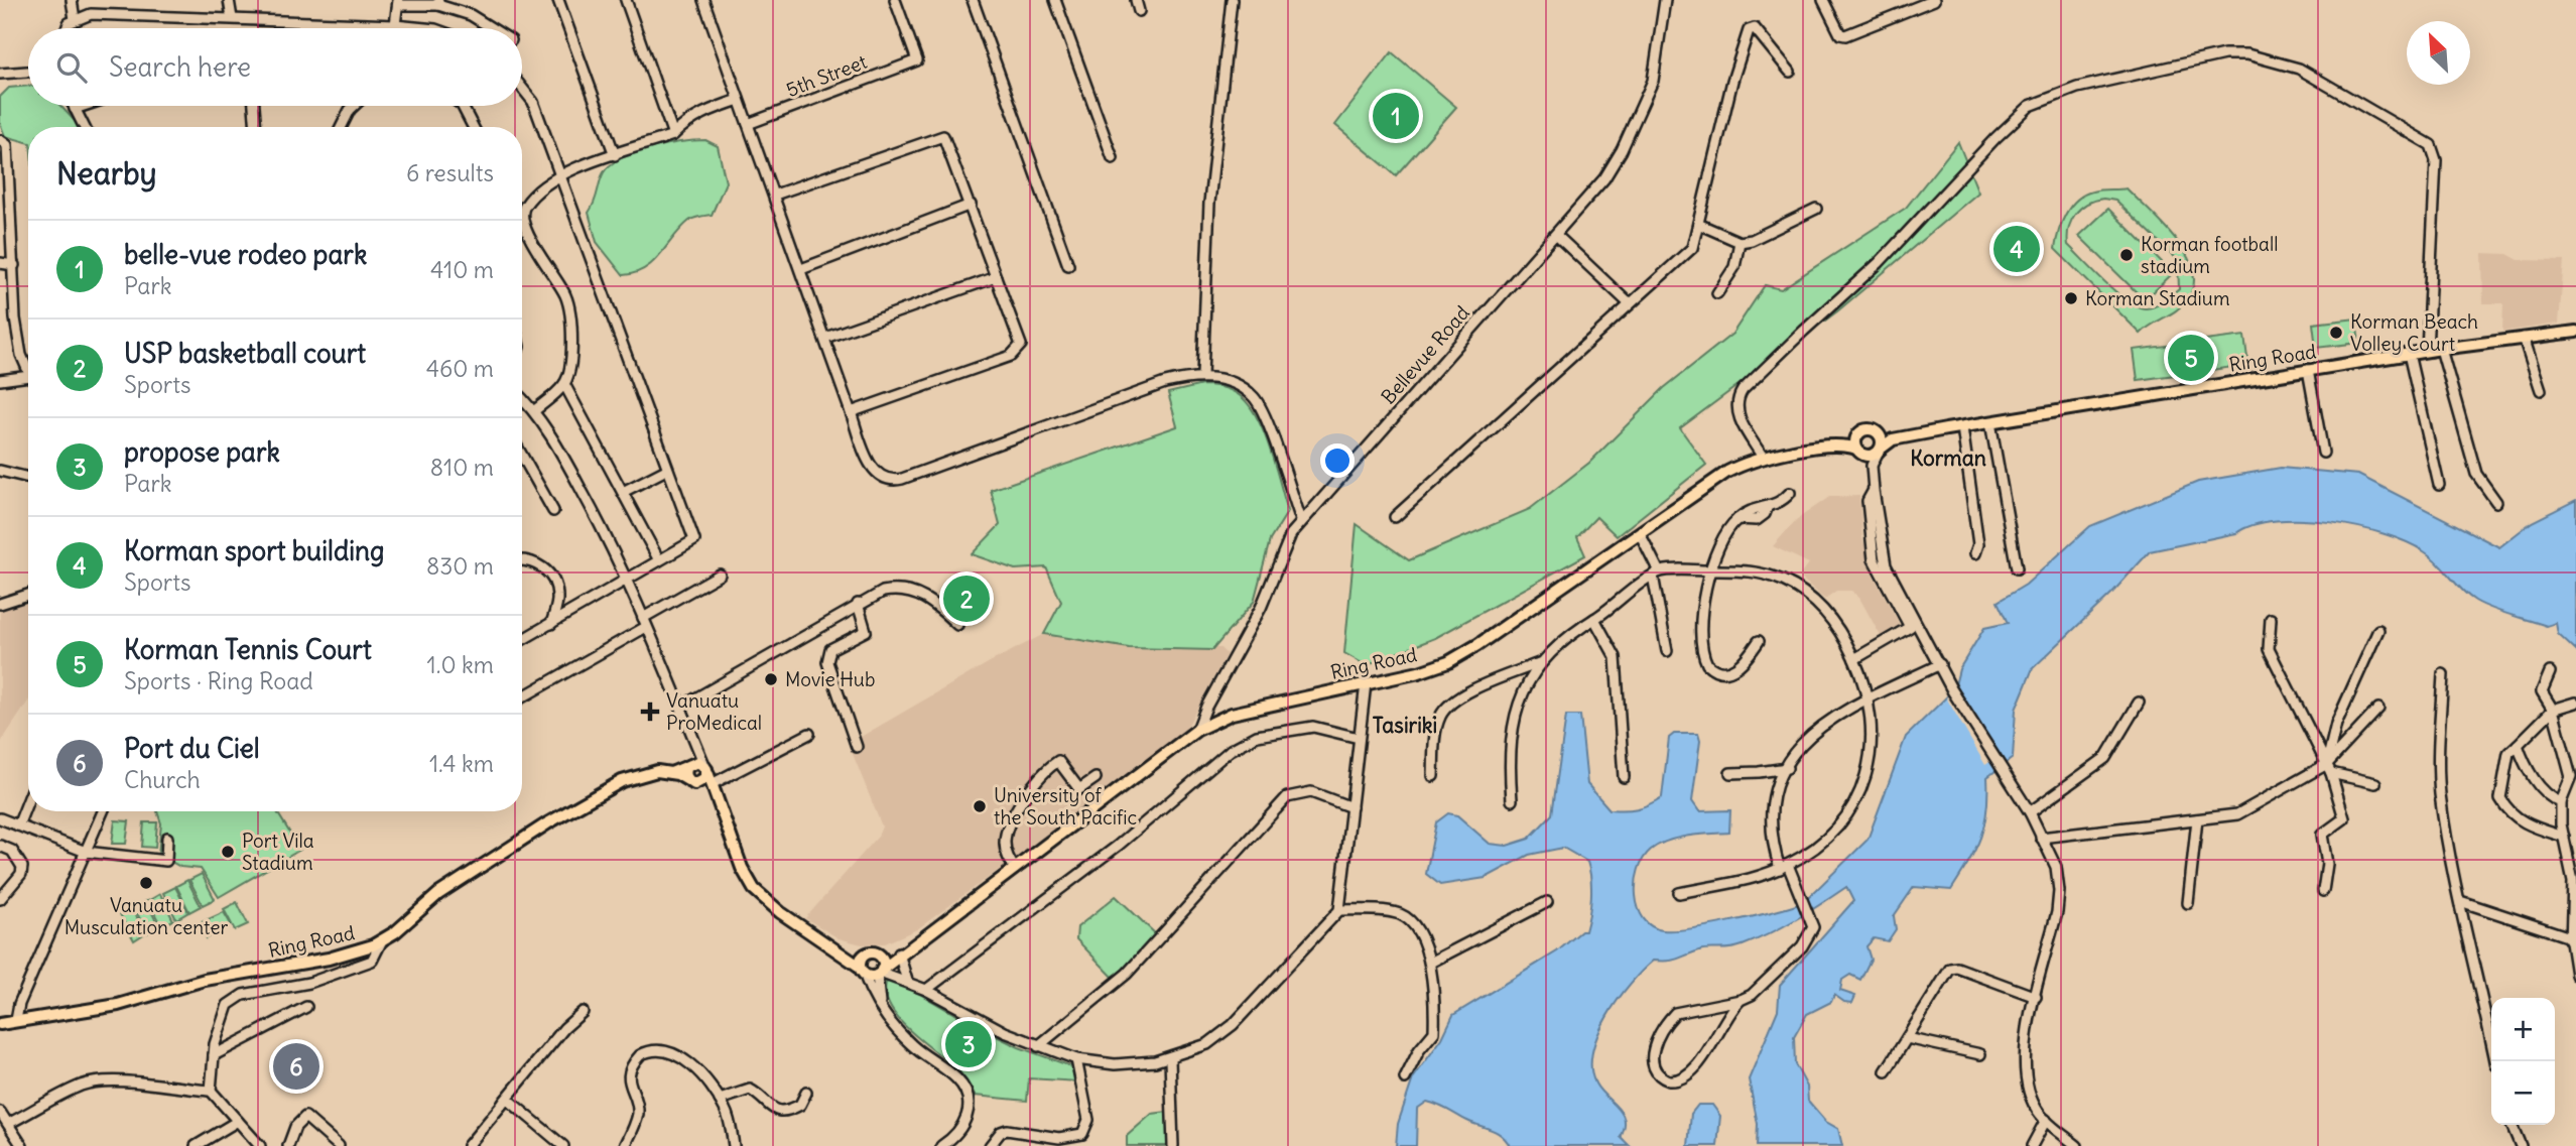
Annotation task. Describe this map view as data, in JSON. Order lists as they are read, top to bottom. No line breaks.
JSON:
{"streets":{"main road":["Ring Road"],"street":["5th Street","Bellevue Road"]},"crossings":[["Bellevue Road","Ring Road"]],"districts":["Korman","Tasiriki"],"places":{"other":["Korman football stadium","Korman Stadium","Korman Beach Volley Court","Movie Hub","University of the South Pacific","Port Vila Stadium","Vanuatu Musculation center"],"health":["Vanuatu ProMedical"]},"north":"top left","page":{"search":"Search here","pins":["1","4","5","2","3","6"],"heading":["Nearby","6 results"],"list":[{"mark":"1","name":"belle-vue rodeo park","note":"Park","value":"410 m"},{"mark":"2","name":"USP basketball court","note":"Sports","value":"460 m"},{"mark":"3","name":"propose park","note":"Park","value":"810 m"},{"mark":"4","name":"Korman sport building","note":"Sports","value":"830 m"},{"mark":"5","name":"Korman Tennis Court","note":"Sports · Ring Road","value":"1.0 km"},{"mark":"6","name":"Port du Ciel","note":"Church","value":"1.4 km"}],"map_buttons":["+","−"]}}
